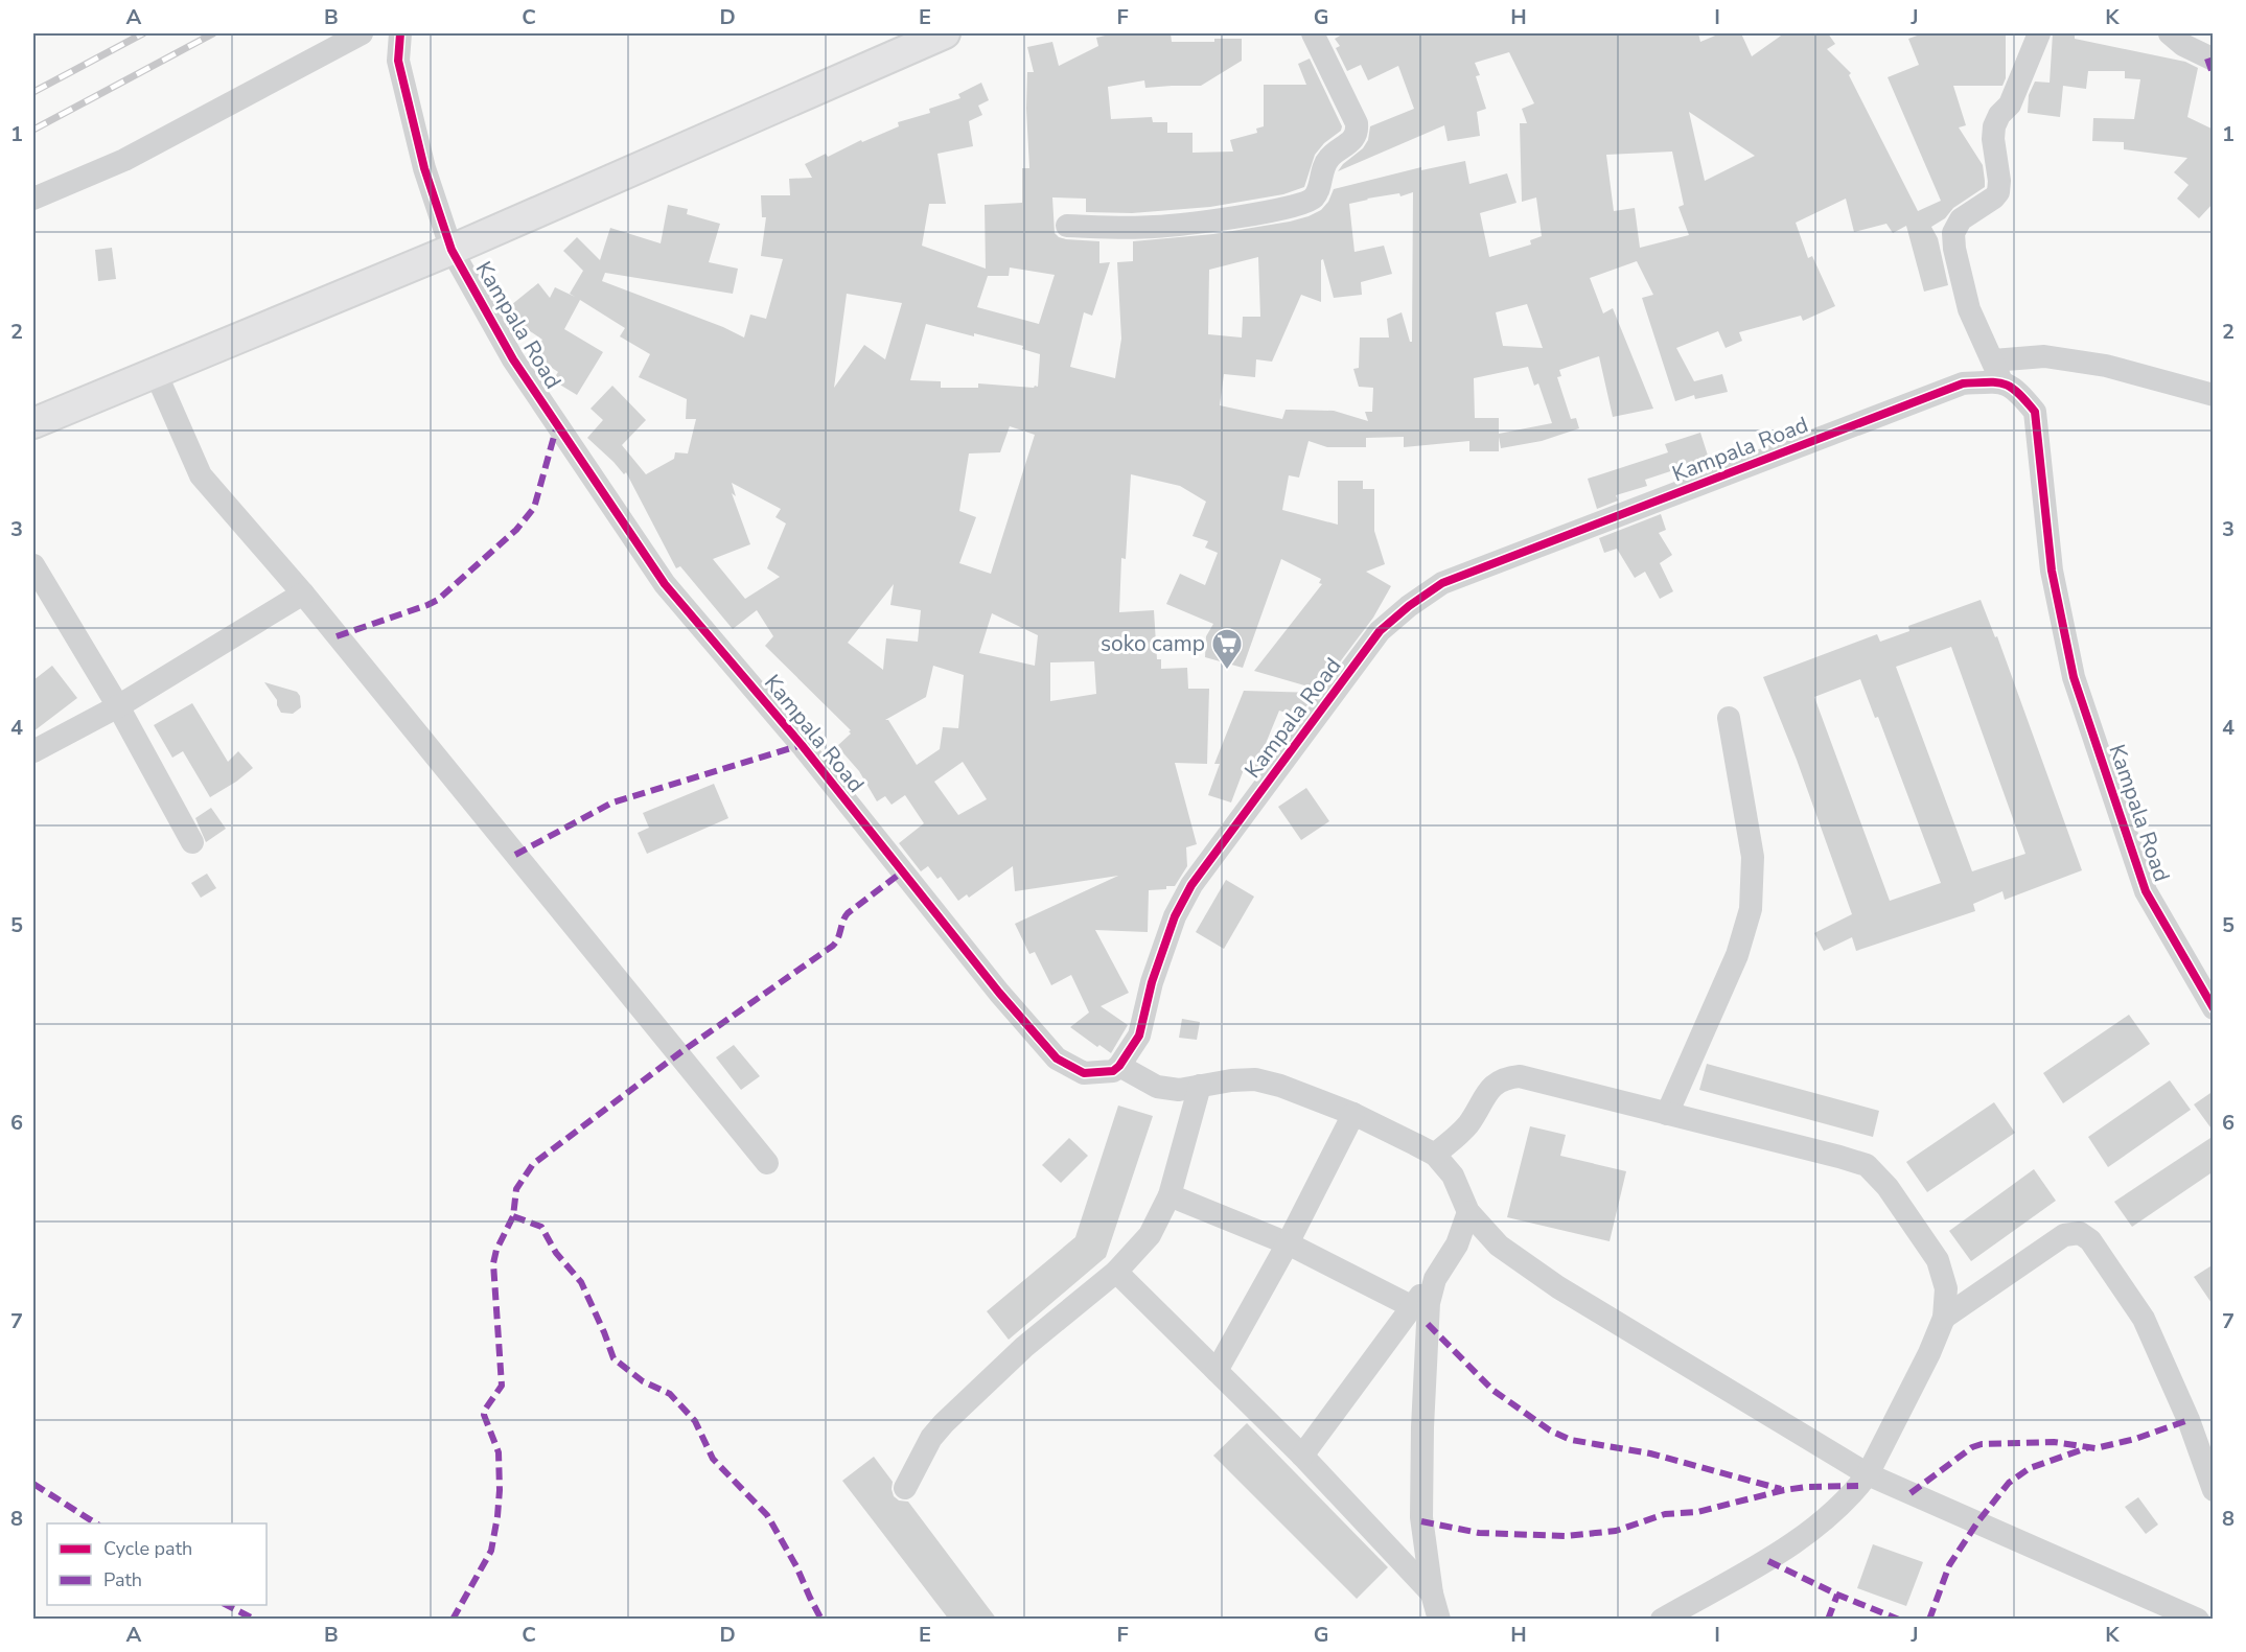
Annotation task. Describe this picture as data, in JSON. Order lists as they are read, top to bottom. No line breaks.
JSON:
{"streets":{"street":["Kampala Road"]},"places":{"supermarket":["soko camp"]},"legend":["Cycle path","Path"],"grid":{"columns":["A","B","C","D","E","F","G","H","I","J","K"],"rows":["1","2","3","4","5","6","7","8"]}}
